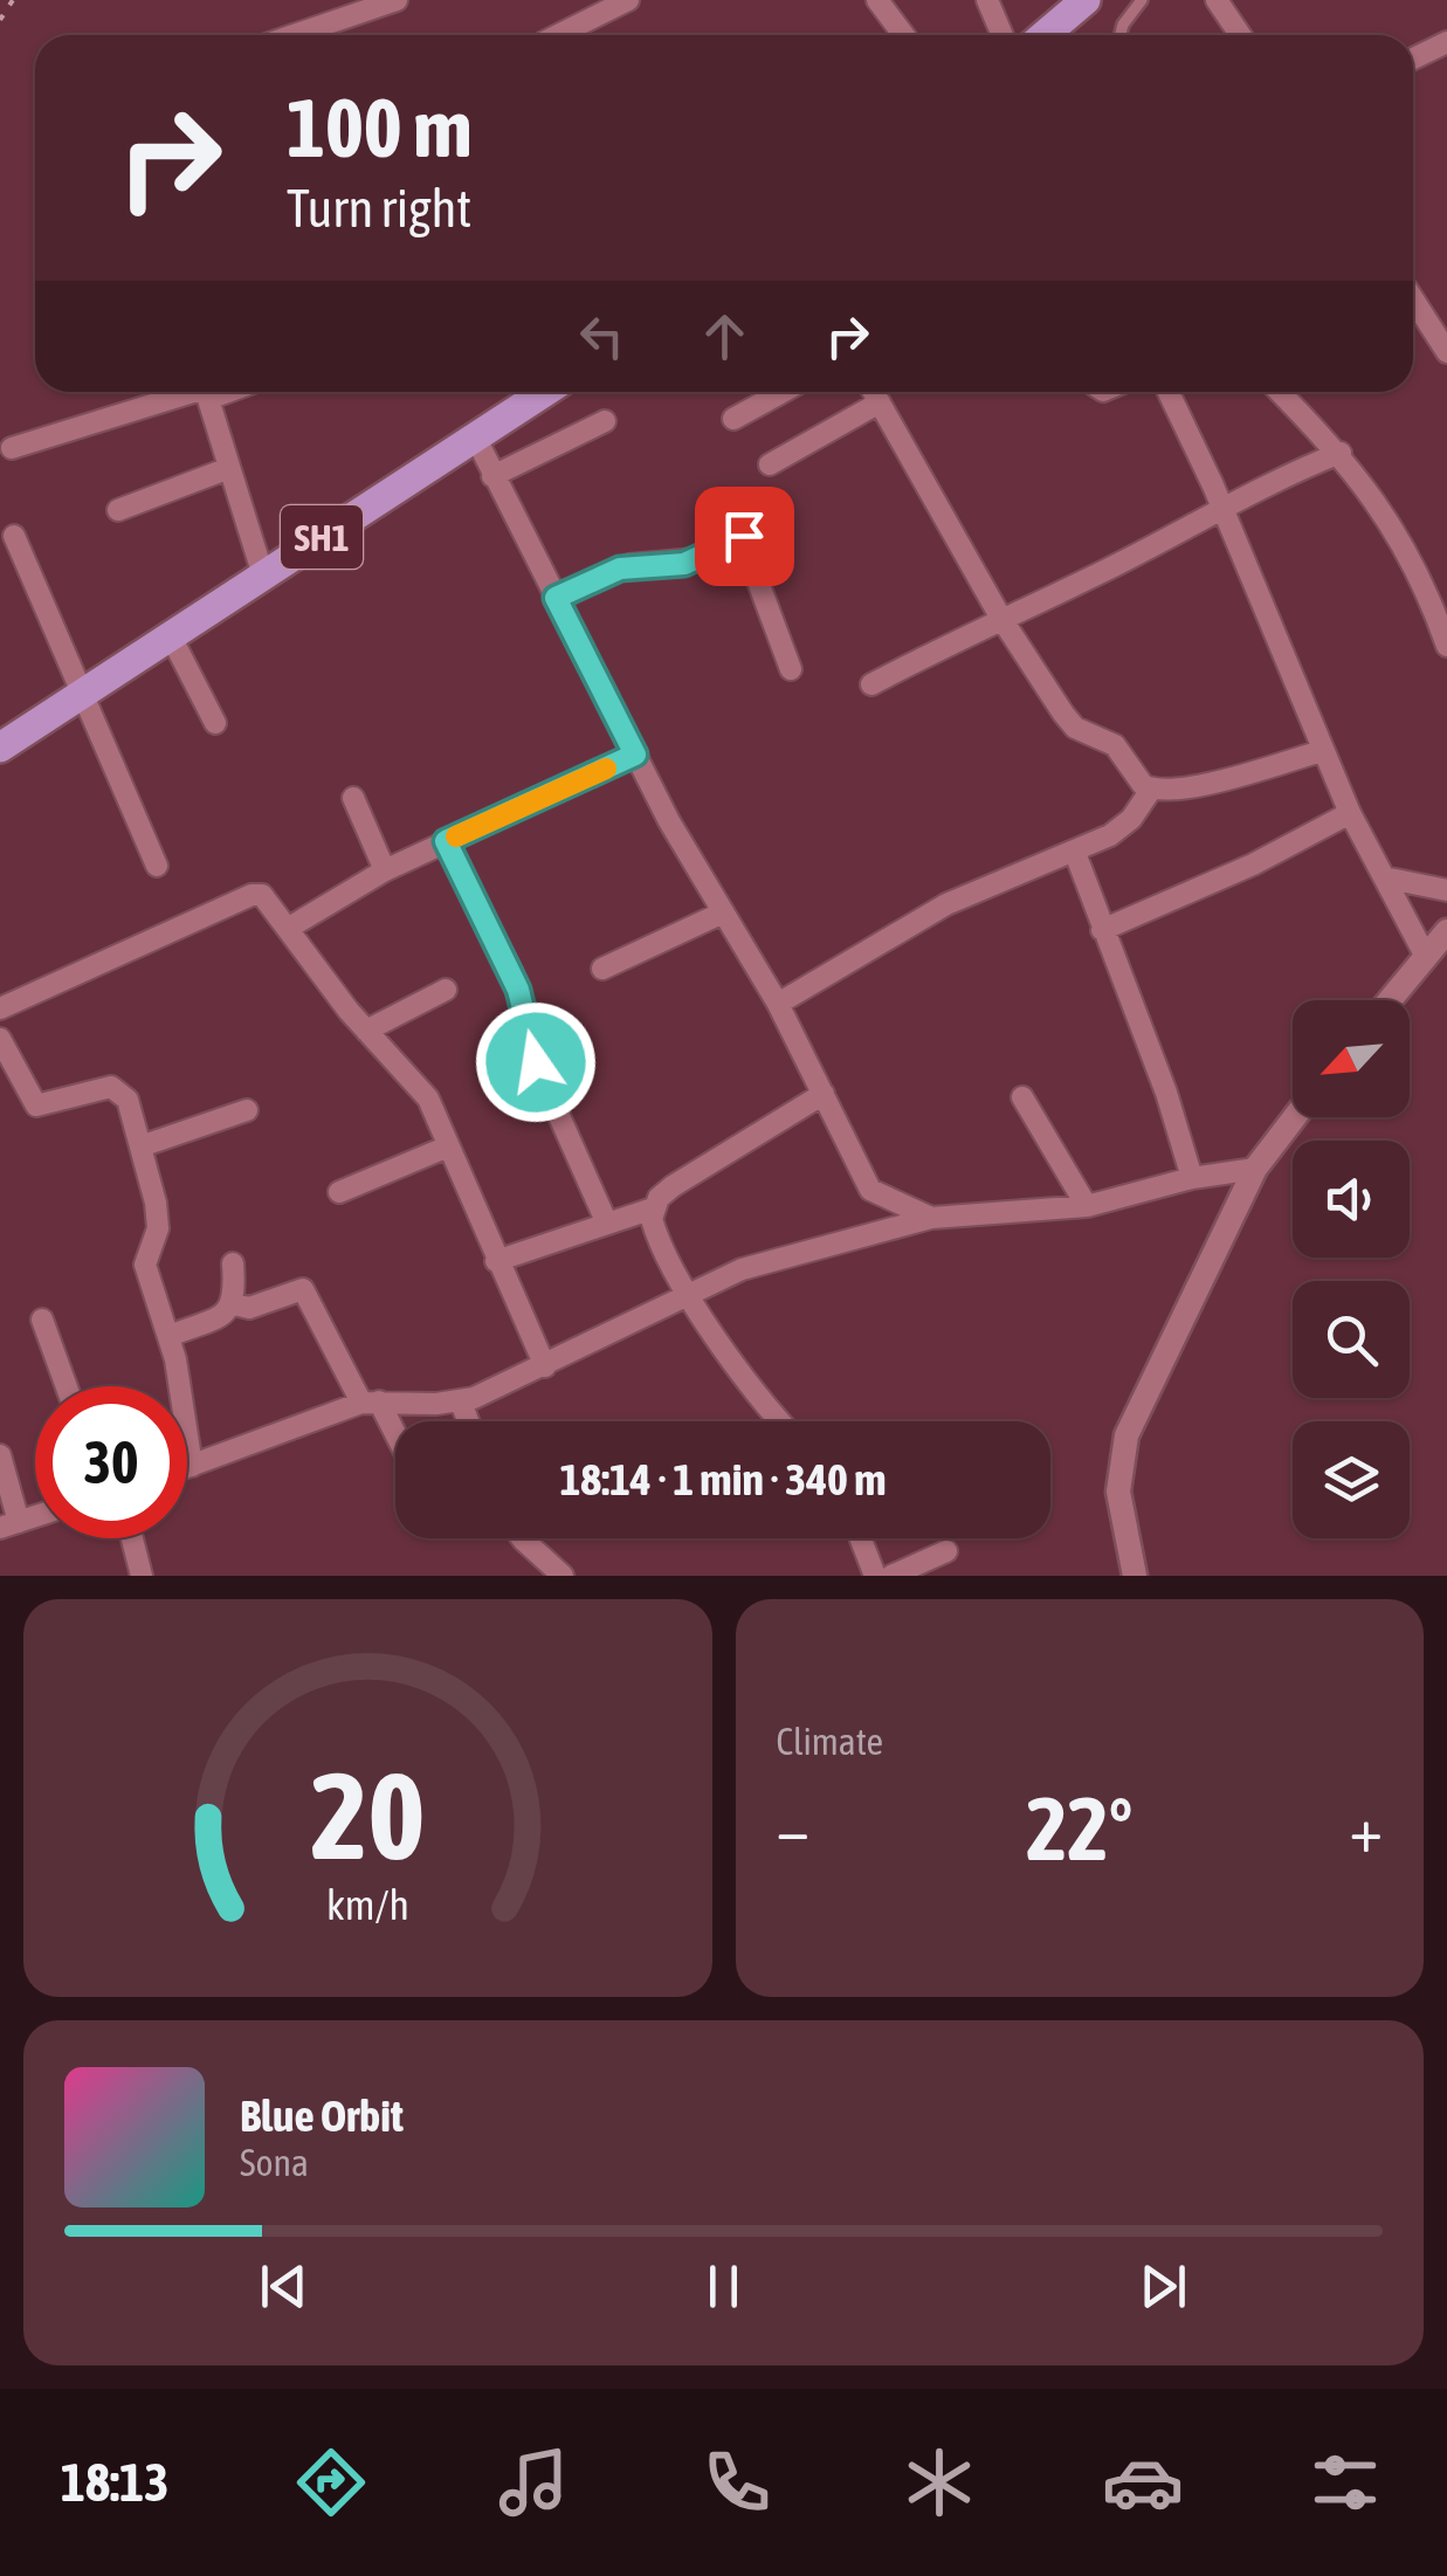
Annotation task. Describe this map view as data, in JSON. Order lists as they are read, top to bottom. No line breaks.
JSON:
{"streets":{"main road":["SH1"]},"north":"bottom left","page":{"turn":["100 m","Turn right"],"limit":"30","trip":"18:14 · 1 min · 340 m","tile":"Climate","heat":["−","22°","+"],"song":["Blue Orbit","Sona"],"tabs":"18:13","gauge":["20","km/h"]}}
